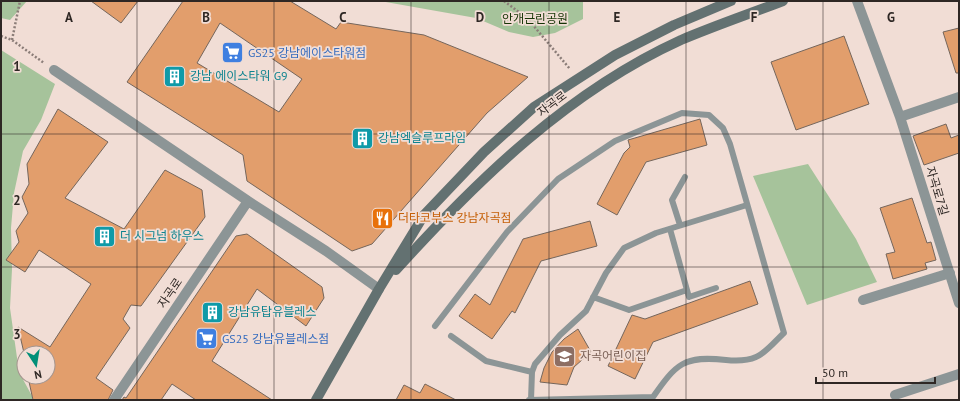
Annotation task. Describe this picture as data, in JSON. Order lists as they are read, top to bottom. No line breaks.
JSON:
{"streets":{"main road":["자곡로"],"street":["자곡로7길"]},"parks":["안개근린공원"],"places":{"supermarket":["GS25 강남에이스타워점","GS25 강남유블레스점"],"building":["강남 에이스타워 G9","강남엑슬루프라임","더 시그넘 하우스","강남유탑유블레스"],"restaurant":["더타코부스 강남자곡점"],"school or university":["자곡어린이집"]},"scale_bar":"50 m","north":"bottom","grid":{"columns":["A","B","C","D","E","F","G"],"rows":["1","2","3"]}}
